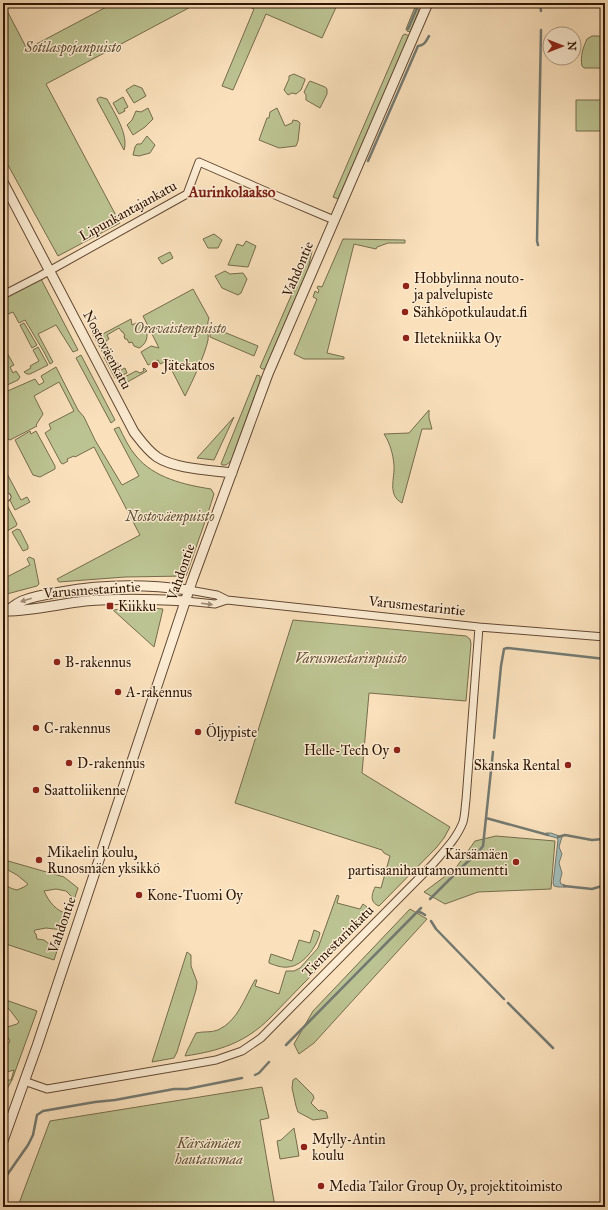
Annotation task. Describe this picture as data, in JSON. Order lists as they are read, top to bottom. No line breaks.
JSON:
{"streets":{"street":["Lipunkantajankatu","Vahdontie","Nostoväenkatu","Varusmestarintie","Tiemestarinkatu"]},"crossings":[["Lipunkantajankatu","Vahdontie"],["Lipunkantajankatu","Nostoväenkatu"],["Vahdontie","Nostoväenkatu"],["Vahdontie","Varusmestarintie"],["Vahdontie","Tiemestarinkatu"],["Varusmestarintie","Tiemestarinkatu"]],"districts":["Aurinkolaakso"],"parks":["Sotilaspojanpuisto","Oravaistenpuisto","Nostoväenpuisto","Varusmestarinpuisto","Kärsämäen hautausmaa"],"places":{"other":["Hobbylinna nouto- ja palvelupiste","Sähköpotkulaudat.fi","Iletekniikka Oy","Jätekatos","B-rakennus","A-rakennus","C-rakennus","Öljypiste","Helle-Tech Oy","D-rakennus","Skanska Rental","Saattoliikenne","Mikaelin koulu, Runosmäen yksikkö","Kärsämäen partisaanihautamonumentti","Kone-Tuomi Oy","Mylly-Antin koulu","Media Tailor Group Oy, projektitoimisto"],"transit":["Kiikku"]},"north":"right"}
